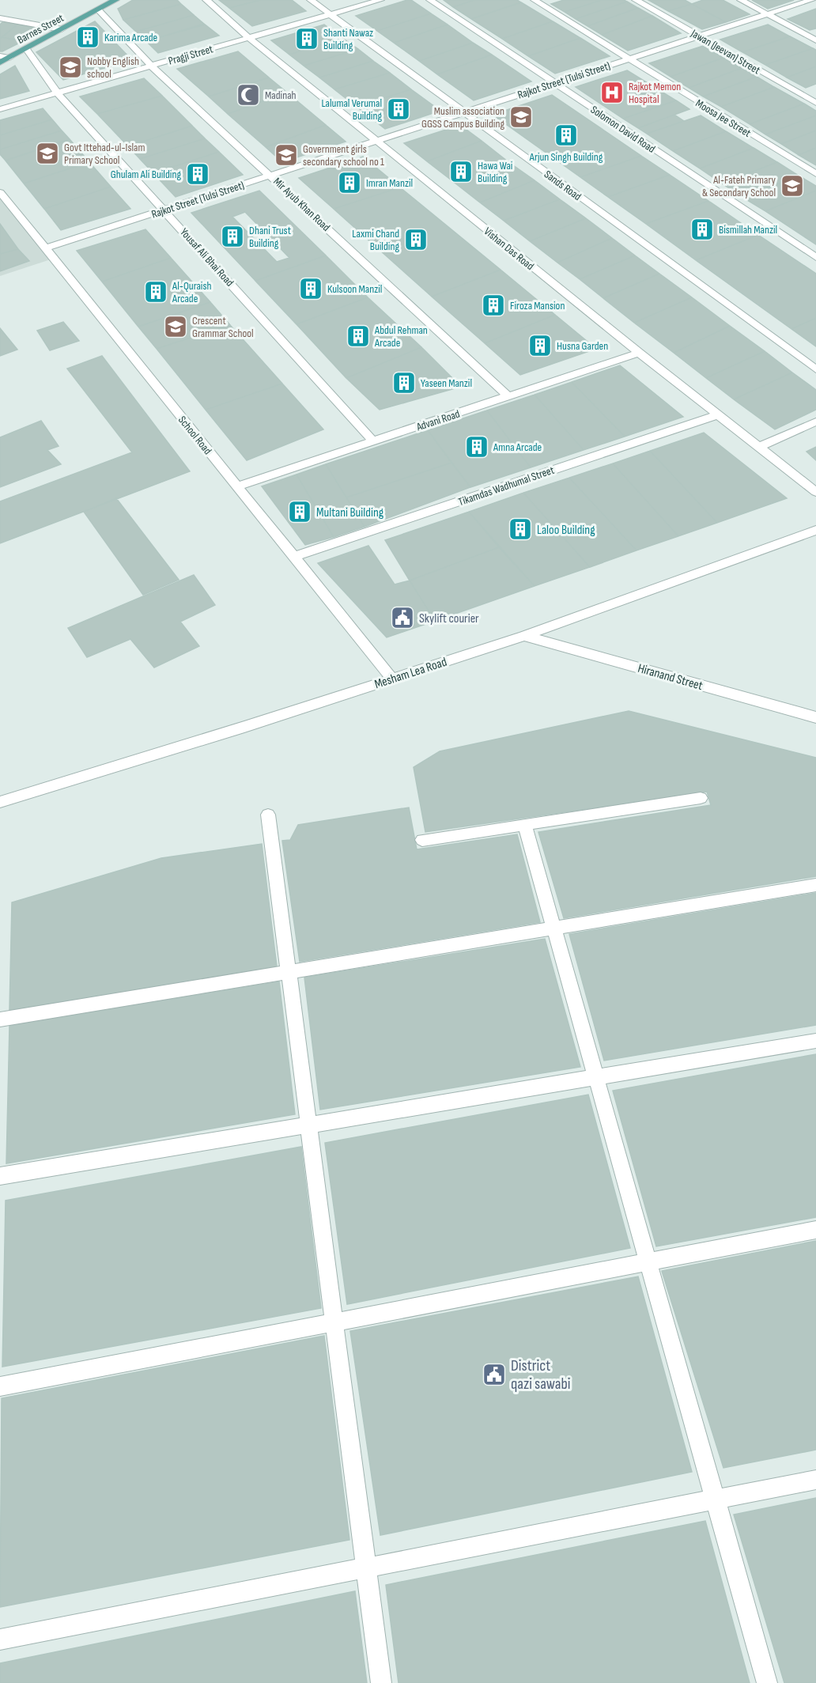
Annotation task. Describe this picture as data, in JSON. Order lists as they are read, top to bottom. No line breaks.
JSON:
{"streets":{"main road":["Barnes Street"],"street":["Jawan (Jeevan) Street","Pragji Street","Rajkot Street (Tulsi Street)","Moosa Jee Street","Solomon David Road","Sands Road","Mir Ayub Khan Road","Vishan Das Road","Yousaf Ali Bhai Road","Advani Road","School Road","Tikamdas Wadhumal Street","Mesham Lea Road","Hiranand Street"]},"crossings":[["Barnes Street","Mir Ayub Khan Road"],["Barnes Street","Yousaf Ali Bhai Road"],["Jawan (Jeevan) Street","Rajkot Street (Tulsi Street)"],["Pragji Street","Sands Road"],["Pragji Street","Mir Ayub Khan Road"],["Pragji Street","Vishan Das Road"],["Pragji Street","Yousaf Ali Bhai Road"],["Rajkot Street (Tulsi Street)","Moosa Jee Street"],["Rajkot Street (Tulsi Street)","Solomon David Road"],["Rajkot Street (Tulsi Street)","Sands Road"],["Rajkot Street (Tulsi Street)","Mir Ayub Khan Road"],["Rajkot Street (Tulsi Street)","Vishan Das Road"],["Rajkot Street (Tulsi Street)","Yousaf Ali Bhai Road"],["Rajkot Street (Tulsi Street)","School Road"],["Mir Ayub Khan Road","Advani Road"],["Vishan Das Road","Advani Road"],["Vishan Das Road","Tikamdas Wadhumal Street"],["Yousaf Ali Bhai Road","Advani Road"],["Advani Road","School Road"],["School Road","Tikamdas Wadhumal Street"],["School Road","Mesham Lea Road"],["Mesham Lea Road","Hiranand Street"]],"places":{"building":["Karima Arcade","Shanti Nawaz Building","Lalumal Verumal Building","Arjun Singh Building","Hawa Wai Building","Ghulam Ali Building","Imran Manzil","Bismillah Manzil","Dhani Trust Building","Laxmi Chand Building","Kulsoon Manzil","Al-Quraish Arcade","Firoza Mansion","Abdul Rehman Arcade","Husna Garden","Yaseen Manzil","Amna Arcade","Multani Building","Laloo Building"],"school or university":["Nobby English school","Muslim association GGSS Campus Building","Govt Ittehad-ul-Islam Primary School","Government girls secondary school no 1","Al-Fateh Primary & Secondary School","Crescent Grammar School"],"hospital":["Rajkot Memon Hospital"],"mosque":["Madinah"],"public building":["Skylift courier","District qazi sawabi"]}}
